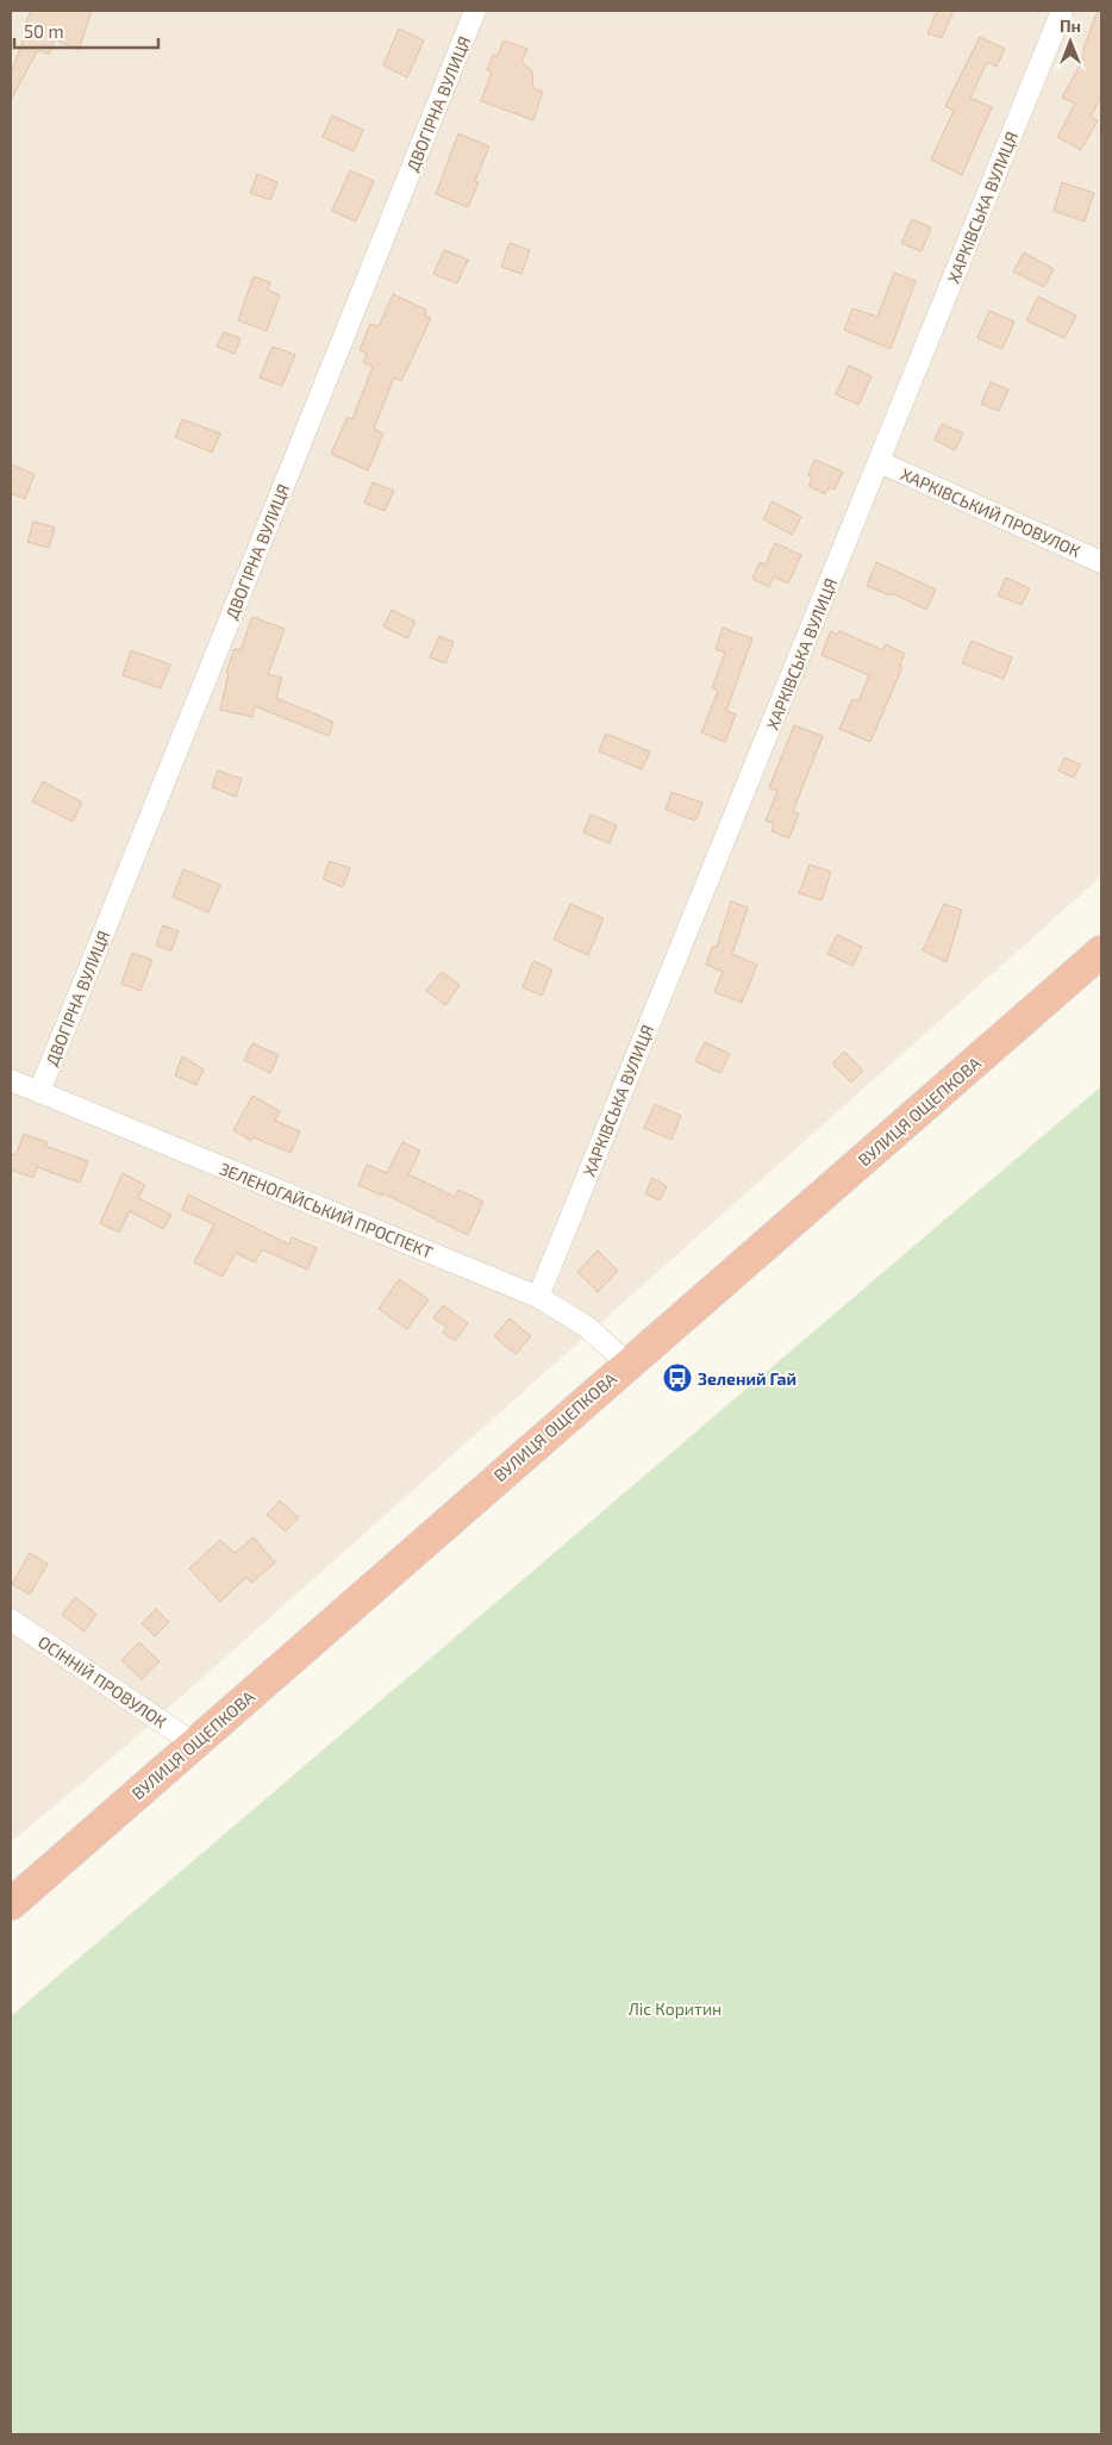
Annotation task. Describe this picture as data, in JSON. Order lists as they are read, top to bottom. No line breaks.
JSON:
{"streets":{"highway":["ВУЛИЦЯ ОЩЕПКОВА"],"street":["ДВОГІРНА ВУЛИЦЯ","ХАРКІВСЬКА ВУЛИЦЯ","ХАРКІВСЬКИЙ ПРОВУЛОК","ЗЕЛЕНОГАЙСЬКИЙ ПРОСПЕКТ","ОСІННІЙ ПРОВУЛОК"]},"crossings":[["ДВОГІРНА ВУЛИЦЯ","ЗЕЛЕНОГАЙСЬКИЙ ПРОСПЕКТ"],["ХАРКІВСЬКА ВУЛИЦЯ","ХАРКІВСЬКИЙ ПРОВУЛОК"],["ХАРКІВСЬКА ВУЛИЦЯ","ЗЕЛЕНОГАЙСЬКИЙ ПРОСПЕКТ"],["ВУЛИЦЯ ОЩЕПКОВА","ЗЕЛЕНОГАЙСЬКИЙ ПРОСПЕКТ"],["ВУЛИЦЯ ОЩЕПКОВА","ОСІННІЙ ПРОВУЛОК"]],"parks":["Ліс Коритин"],"places":{"bus stop":["Зелений Гай"]},"scale_bar":"50 m","north":"top"}
